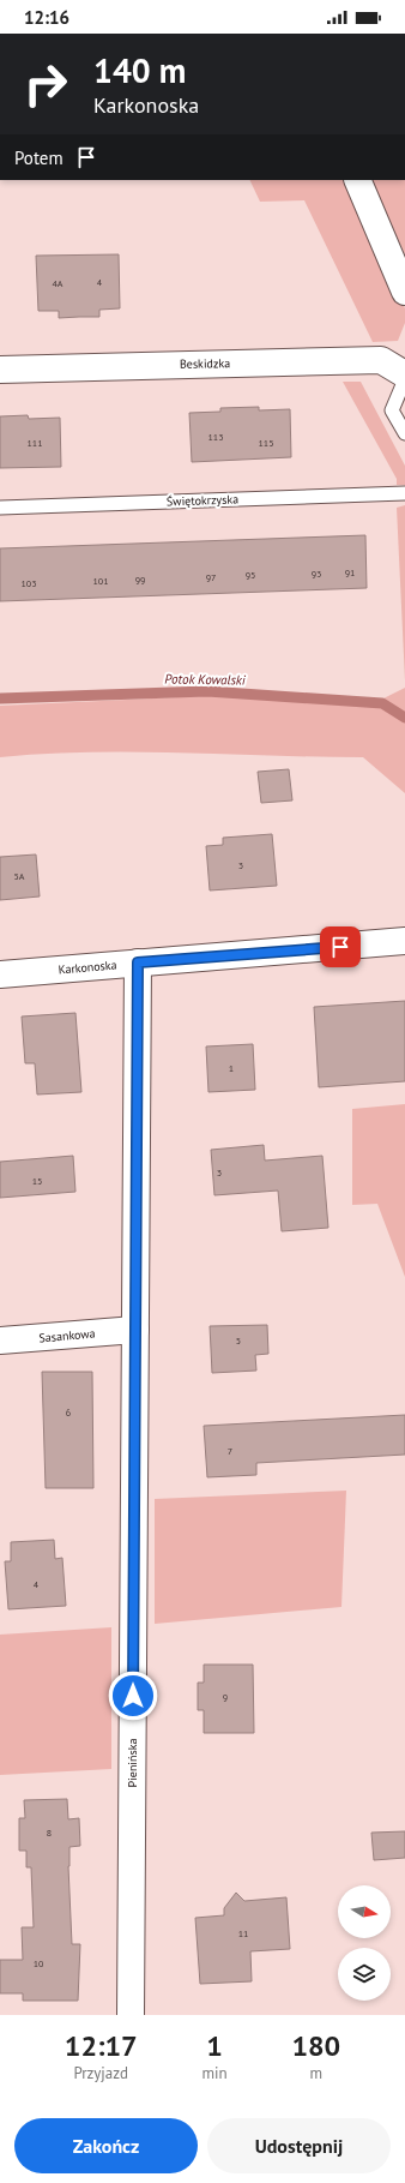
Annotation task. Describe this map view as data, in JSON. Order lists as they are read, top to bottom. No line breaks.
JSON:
{"streets":{"street":["Beskidzka","Karkonoska","Sasankowa","Pienińska"],"lane":["Świętokrzyska"]},"crossings":[["Karkonoska","Pienińska"],["Sasankowa","Pienińska"]],"water":["Potok Kowalski"],"house_numbers":["4","4A","113","111","115","91","93","95","97","99","101","103","3","5A","1","3","15","5","6","7","4","9","8","11","10"],"north":"right","page":{"status":"12:16","turn":["140 m","Karkonoska"],"then":"Potem","eta":["12:17","Przyjazd","1","min","180","m"],"buttons":["Zakończ","Udostępnij"]}}
